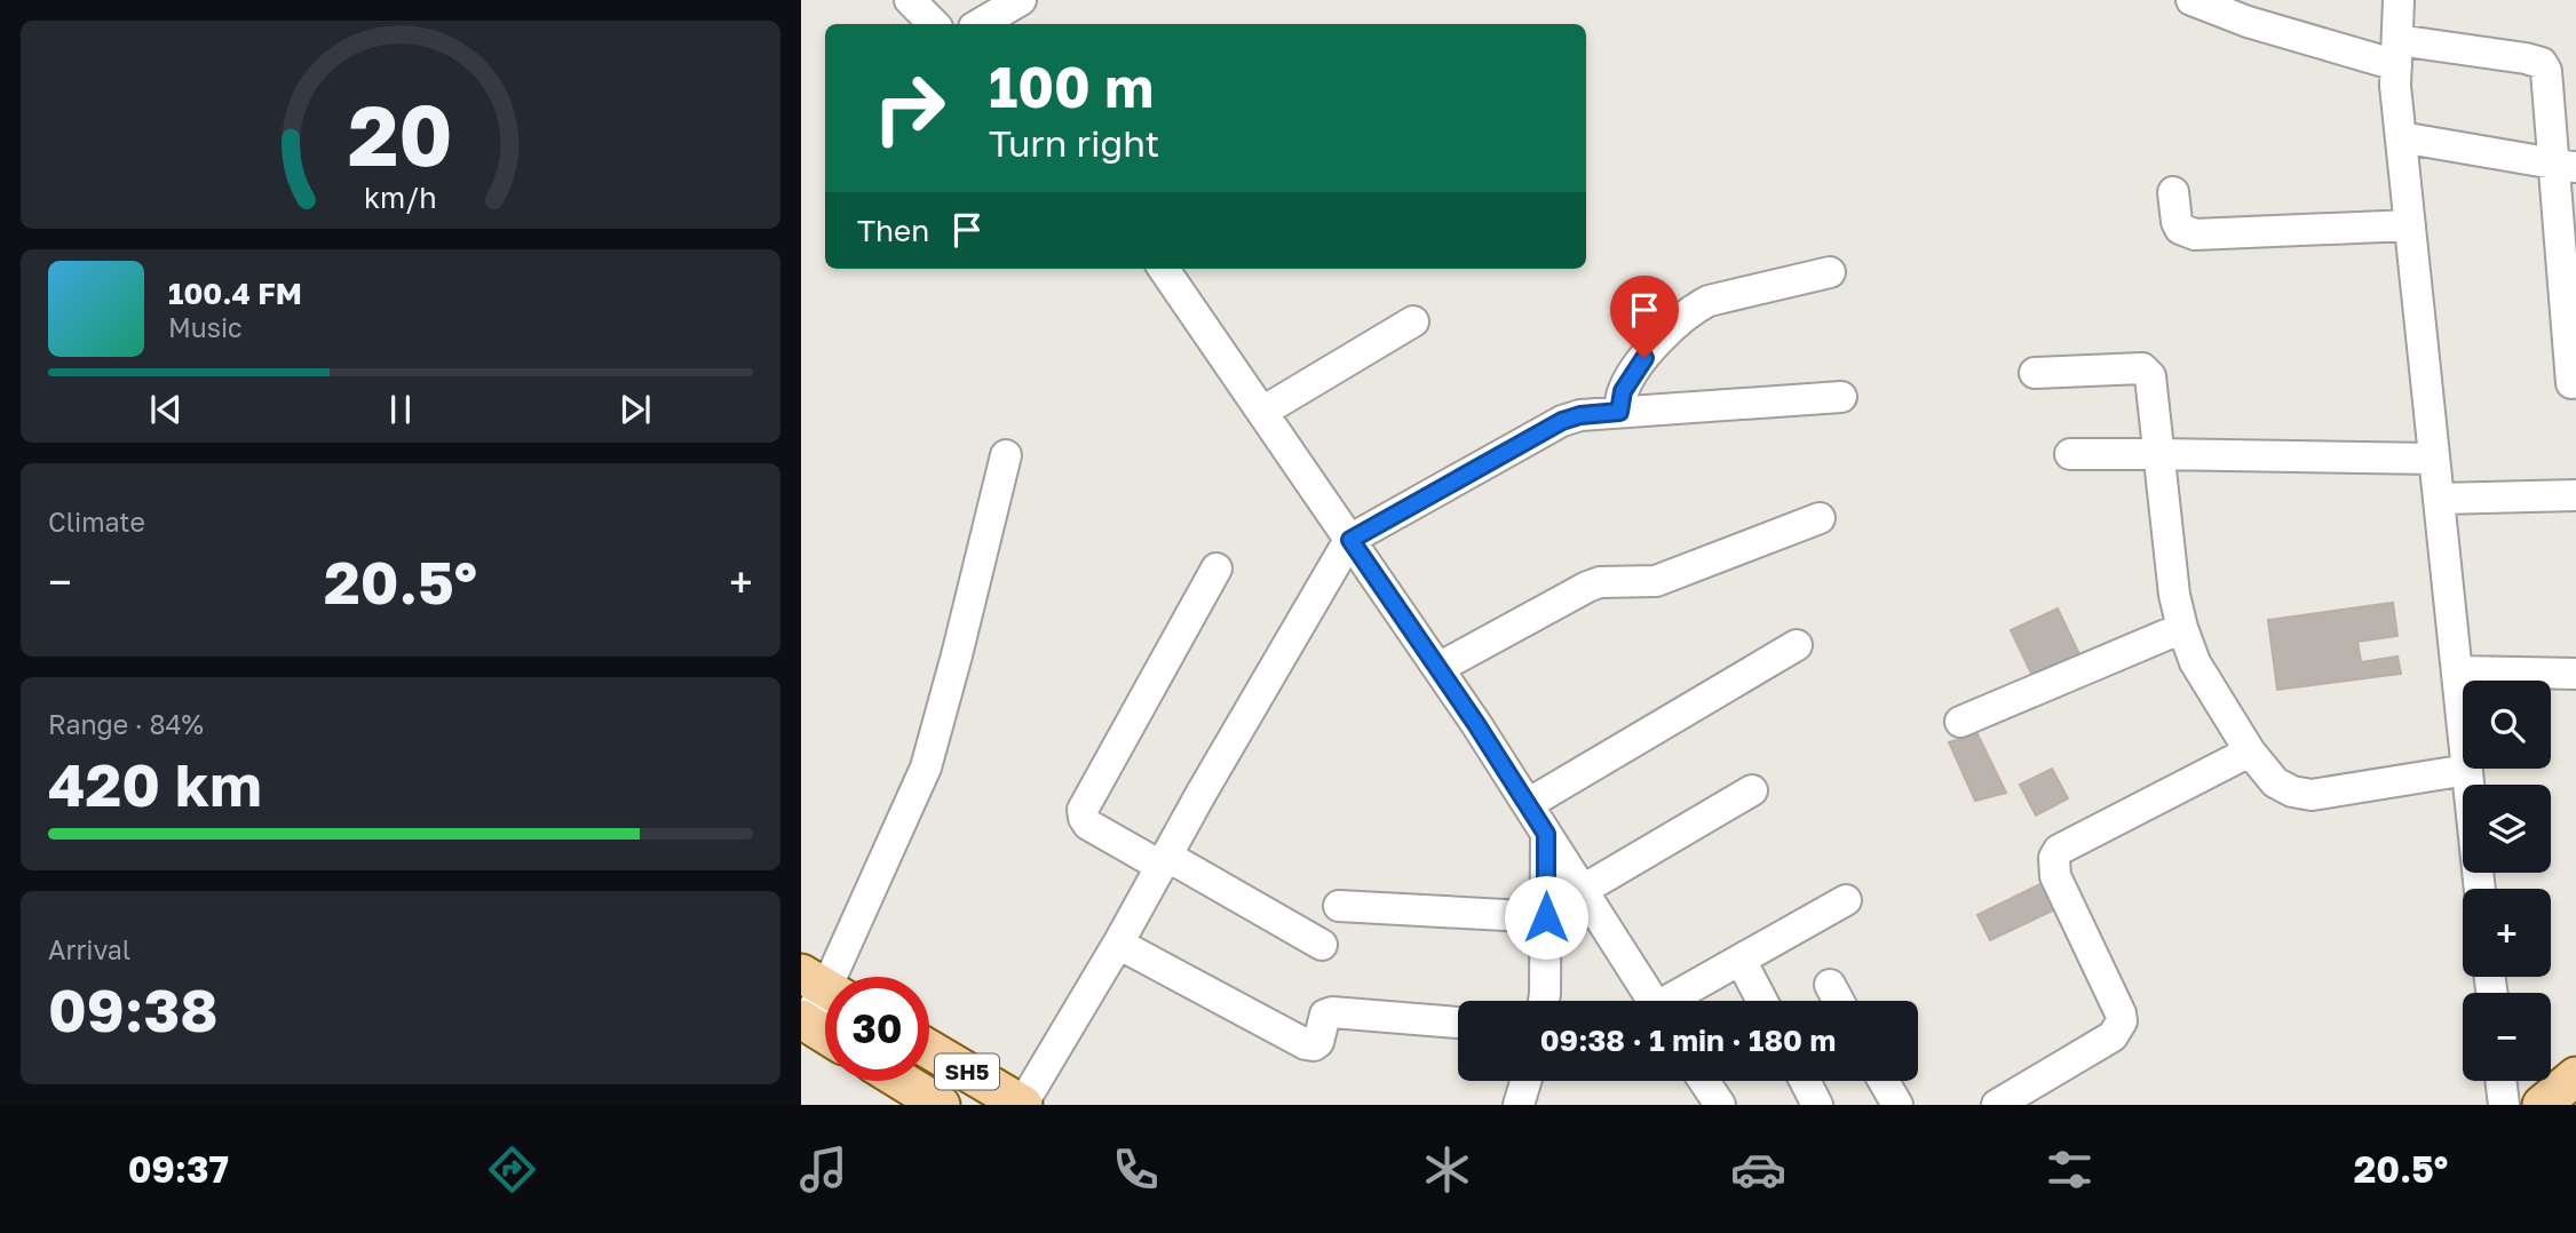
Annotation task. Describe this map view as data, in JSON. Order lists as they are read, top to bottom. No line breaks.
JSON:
{"streets":{"main road":["SH5"]},"page":{"turn":["100 m","Turn right"],"then":"Then","song":["100.4 FM","Music"],"tile":["Climate",["Range · 84%","420 km"],["Arrival","09:38"]],"heat":["−","20.5°","+"],"map_buttons":["+","−"],"limit":"30","trip":"09:38 · 1 min · 180 m","tabs":["09:37","20.5°"],"gauge":["20","km/h"]}}
